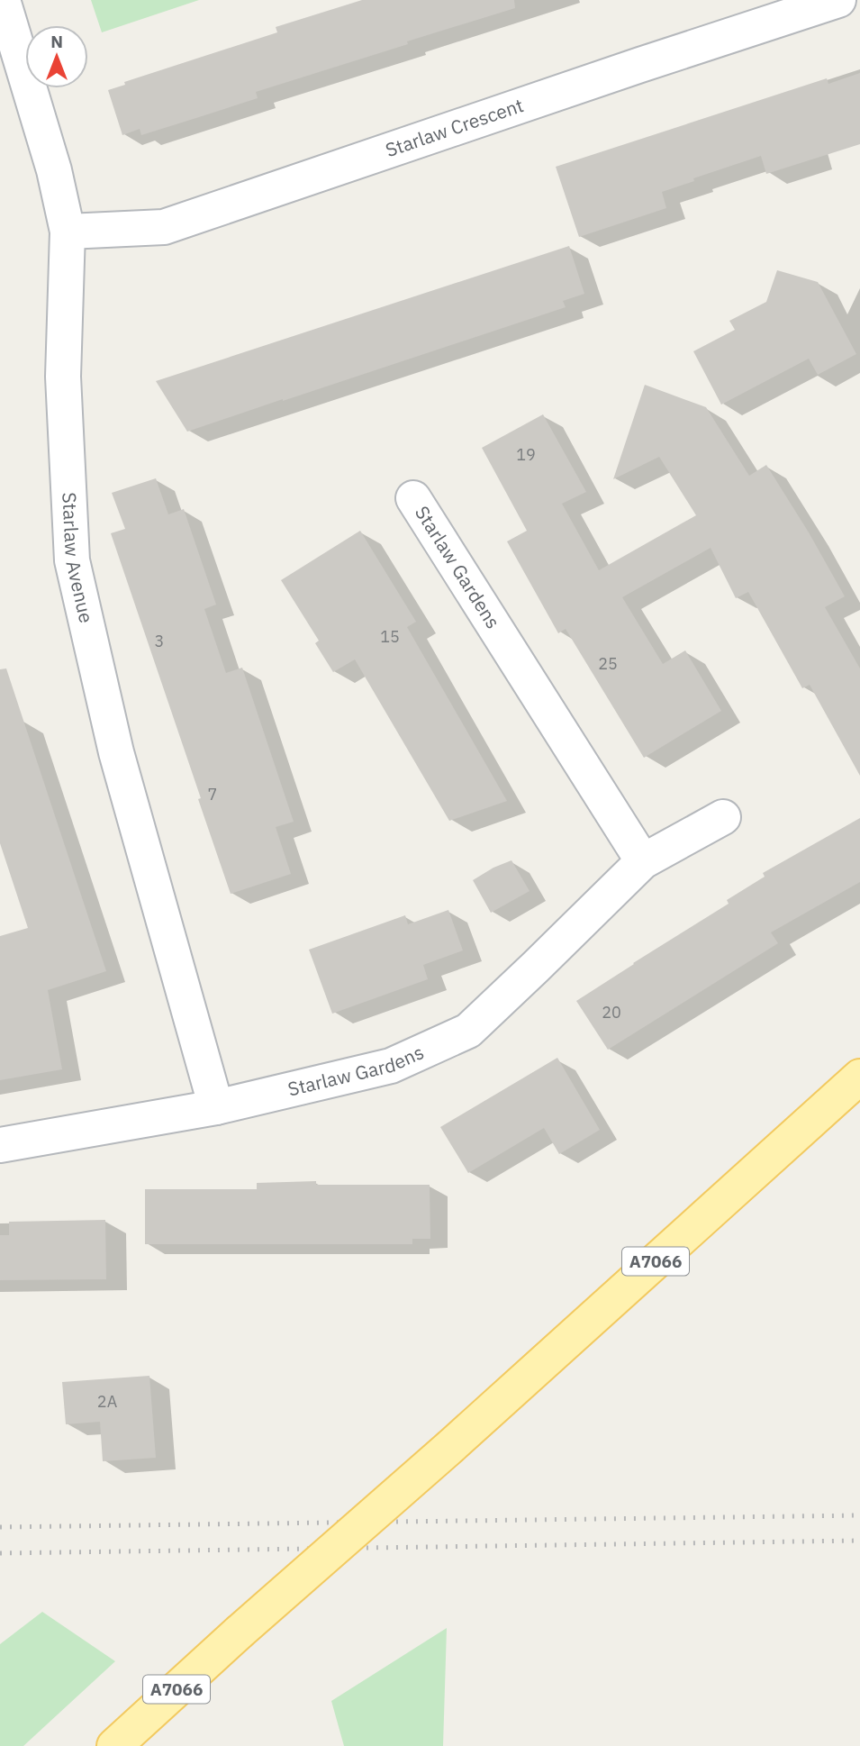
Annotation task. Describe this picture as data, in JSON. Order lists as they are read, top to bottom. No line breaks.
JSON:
{"streets":{"main road":["A7066"],"street":["Starlaw Crescent","Starlaw Avenue","Starlaw Gardens"]},"crossings":[["Starlaw Crescent","Starlaw Avenue"],["Starlaw Avenue","Starlaw Gardens"]],"house_numbers":["19","15","3","25","7","20","2A"],"north":"top"}
